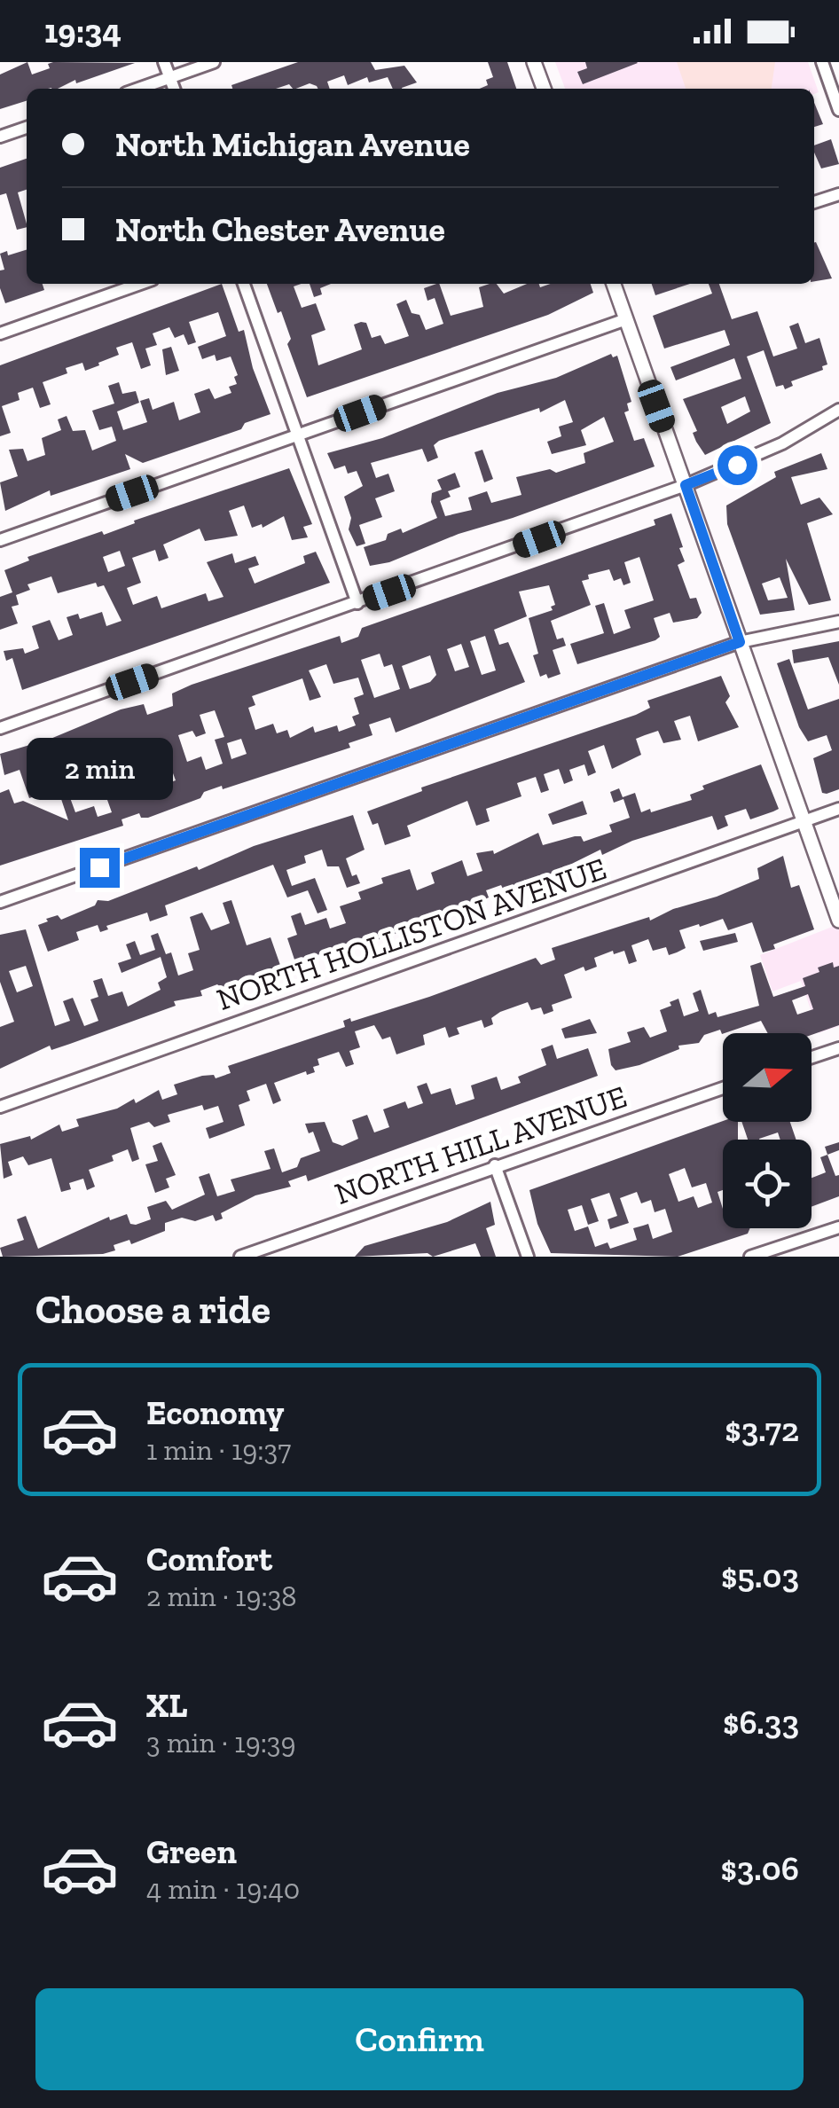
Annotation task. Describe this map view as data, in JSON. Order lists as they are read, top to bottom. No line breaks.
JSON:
{"streets":{"street":["NORTH HOLLISTON AVENUE","NORTH HILL AVENUE"]},"north":"right","page":{"status":"19:34","banner":["North Michigan Avenue","North Chester Avenue"],"bubble":"2 min","heading":"Choose a ride","list":[{"name":"Economy","note":"1 min · 19:37","value":"$3.72"},{"name":"Comfort","note":"2 min · 19:38","value":"$5.03"},{"name":"XL","note":"3 min · 19:39","value":"$6.33"},{"name":"Green","note":"4 min · 19:40","value":"$3.06"}],"buttons":"Confirm"}}
